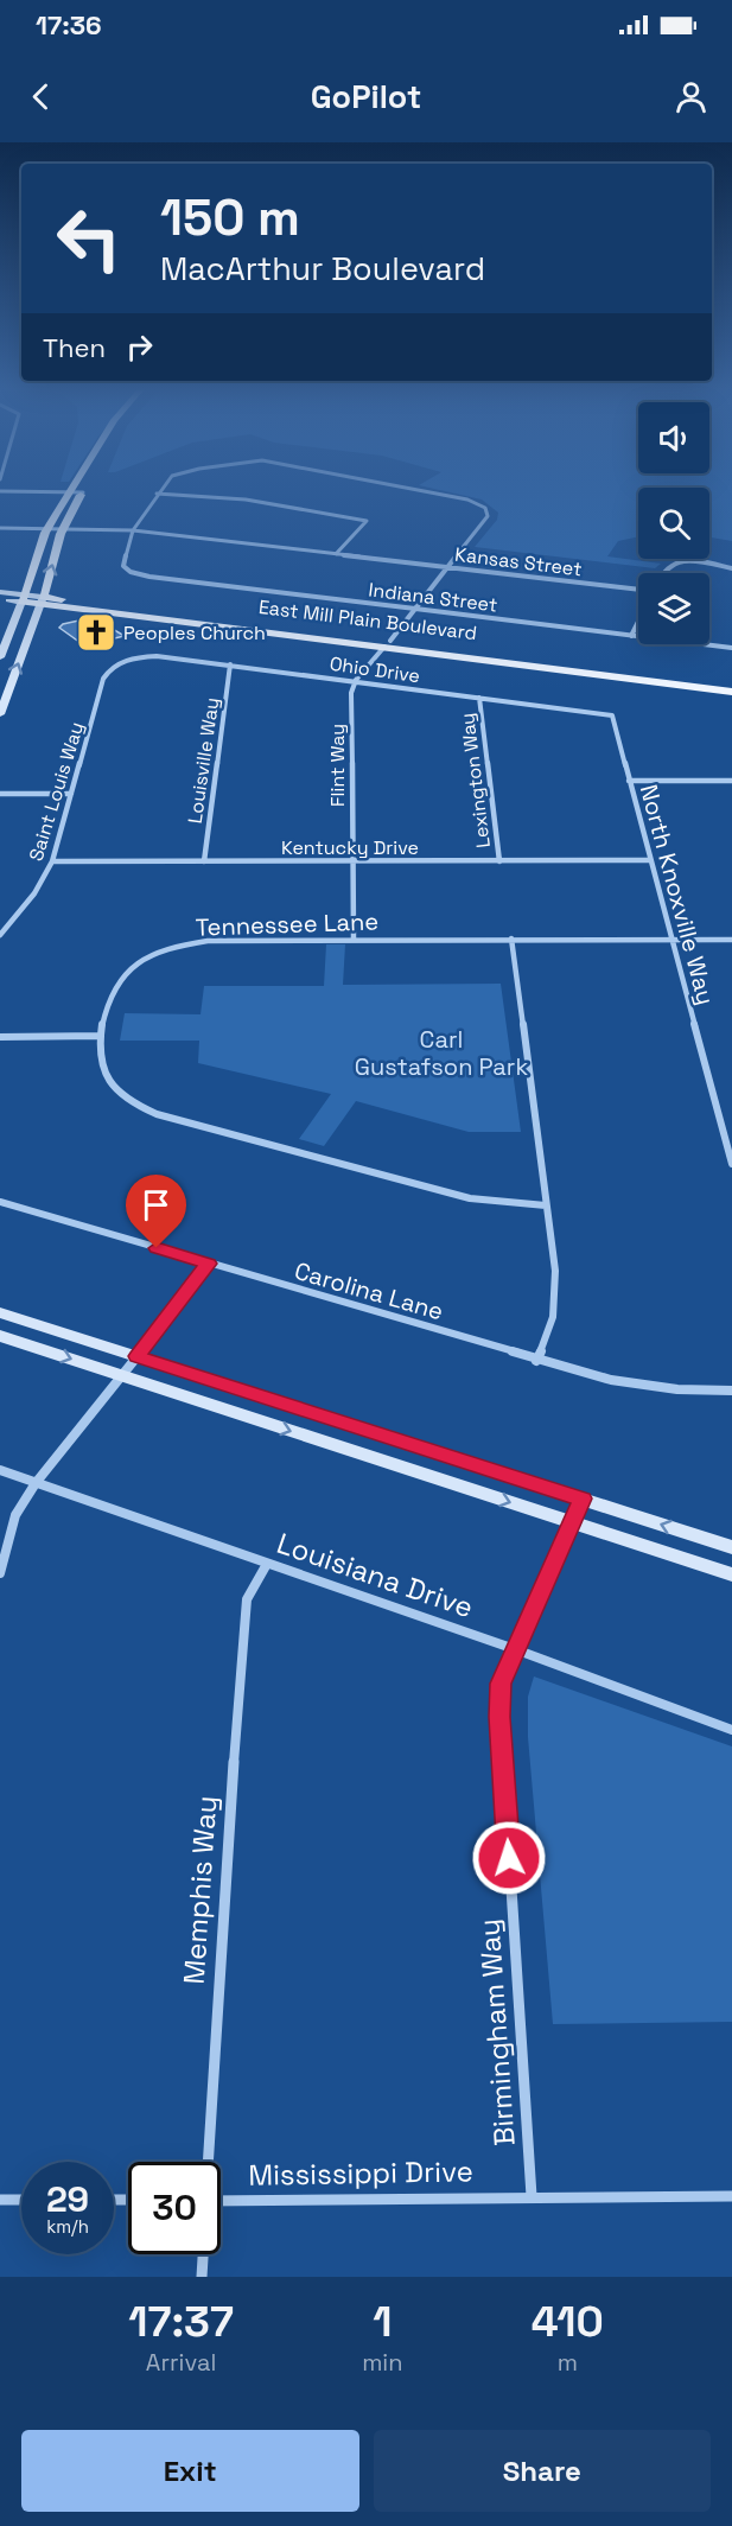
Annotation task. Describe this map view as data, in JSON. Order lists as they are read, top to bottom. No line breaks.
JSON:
{"streets":{"main road":["East Mill Plain Boulevard"],"street":["Kansas Street","Indiana Street","Ohio Drive","Louisville Way","Flint Way","Lexington Way","Saint Louis Way","Kentucky Drive","North Knoxville Way","Tennessee Lane","Carolina Lane","Louisiana Drive","Memphis Way","Birmingham Way","Mississippi Drive"]},"crossings":[["Kansas Street","Indiana Street"],["Ohio Drive","Louisville Way"],["Ohio Drive","Flint Way"],["Ohio Drive","Lexington Way"],["Ohio Drive","Saint Louis Way"],["Ohio Drive","North Knoxville Way"],["Louisville Way","Kentucky Drive"],["Flint Way","Kentucky Drive"],["Flint Way","Tennessee Lane"],["Lexington Way","Kentucky Drive"],["Saint Louis Way","Kentucky Drive"],["Kentucky Drive","North Knoxville Way"],["North Knoxville Way","Tennessee Lane"],["Louisiana Drive","Memphis Way"],["Louisiana Drive","Birmingham Way"],["Birmingham Way","Mississippi Drive"]],"parks":["Carl Gustafson Park"],"places":{"church":["Peoples Church"]},"page":{"status":"17:36","header":"GoPilot","turn":["150 m","MacArthur Boulevard"],"then":"Then","speed":"29 km/h","limit":"30","eta":["17:37","Arrival","1","min","410","m"],"buttons":["Exit","Share"]}}
